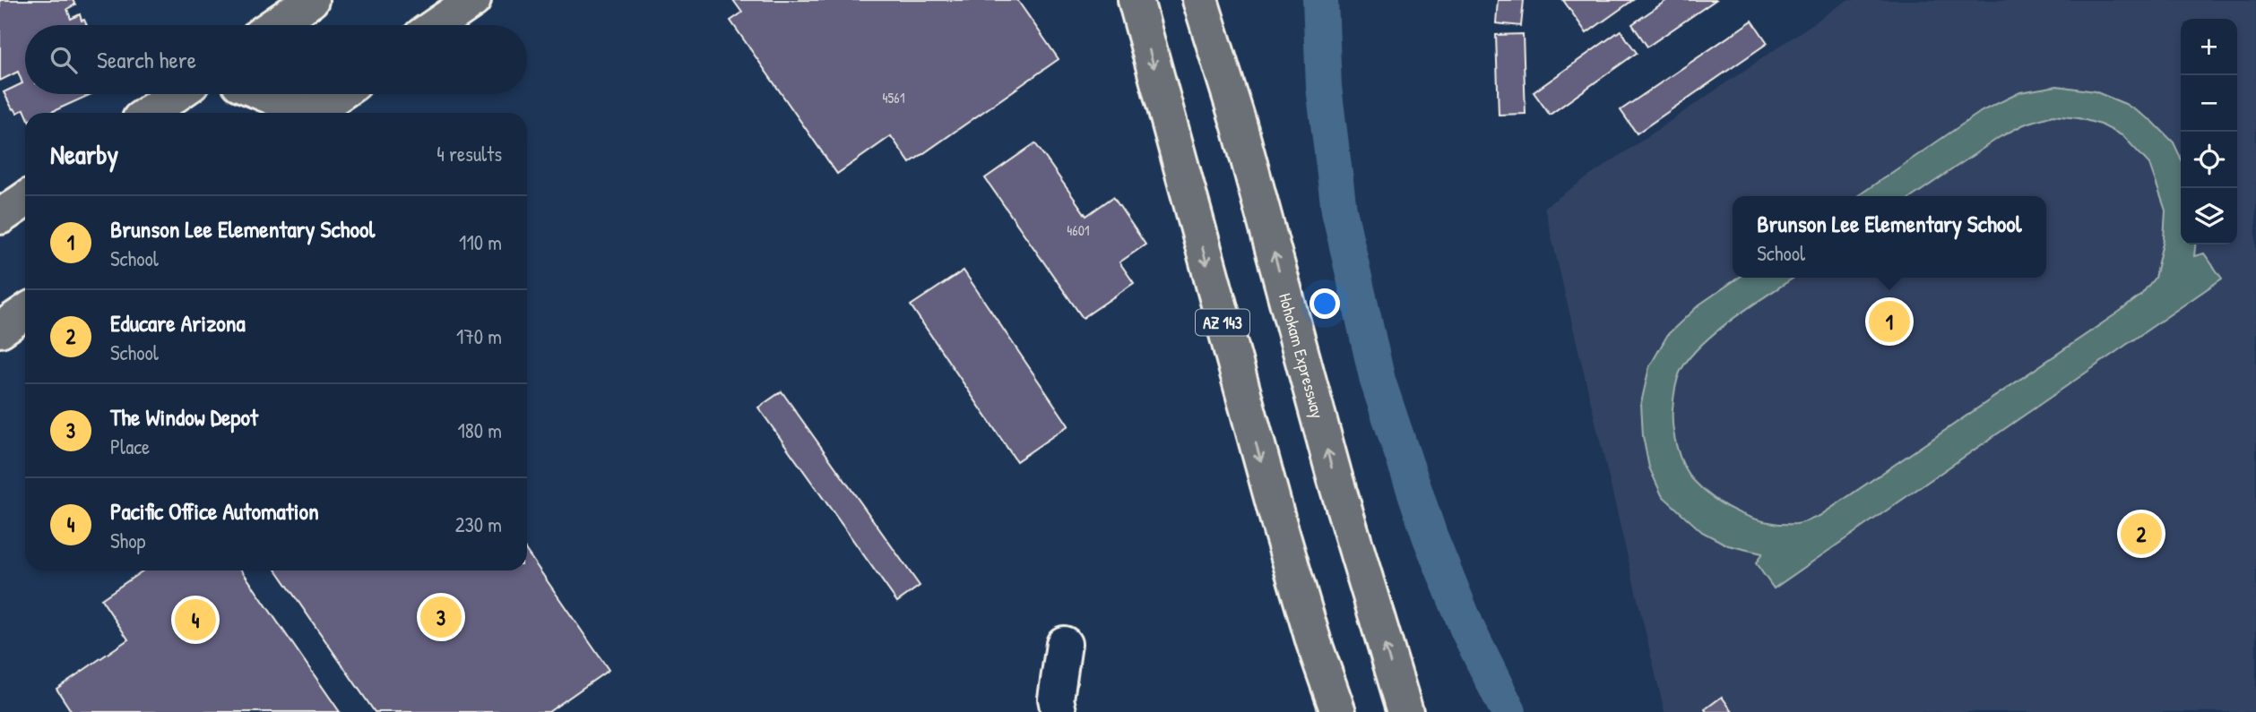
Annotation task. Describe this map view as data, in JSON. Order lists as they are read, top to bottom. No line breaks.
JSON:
{"streets":{"main road":["AZ 143","Hohokam Expressway"]},"house_numbers":["4561","4601"],"page":{"map_buttons":["+","−"],"search":"Search here","heading":["Nearby","4 results"],"list":[{"mark":"1","name":"Brunson Lee Elementary School","note":"School","value":"110 m"},{"mark":"2","name":"Educare Arizona","note":"School","value":"170 m"},{"mark":"3","name":"The Window Depot","note":"Place","value":"180 m"},{"mark":"4","name":"Pacific Office Automation","note":"Shop","value":"230 m"}],"popup":["Brunson Lee Elementary School","School"],"pins":["1","2","3","4"]}}
